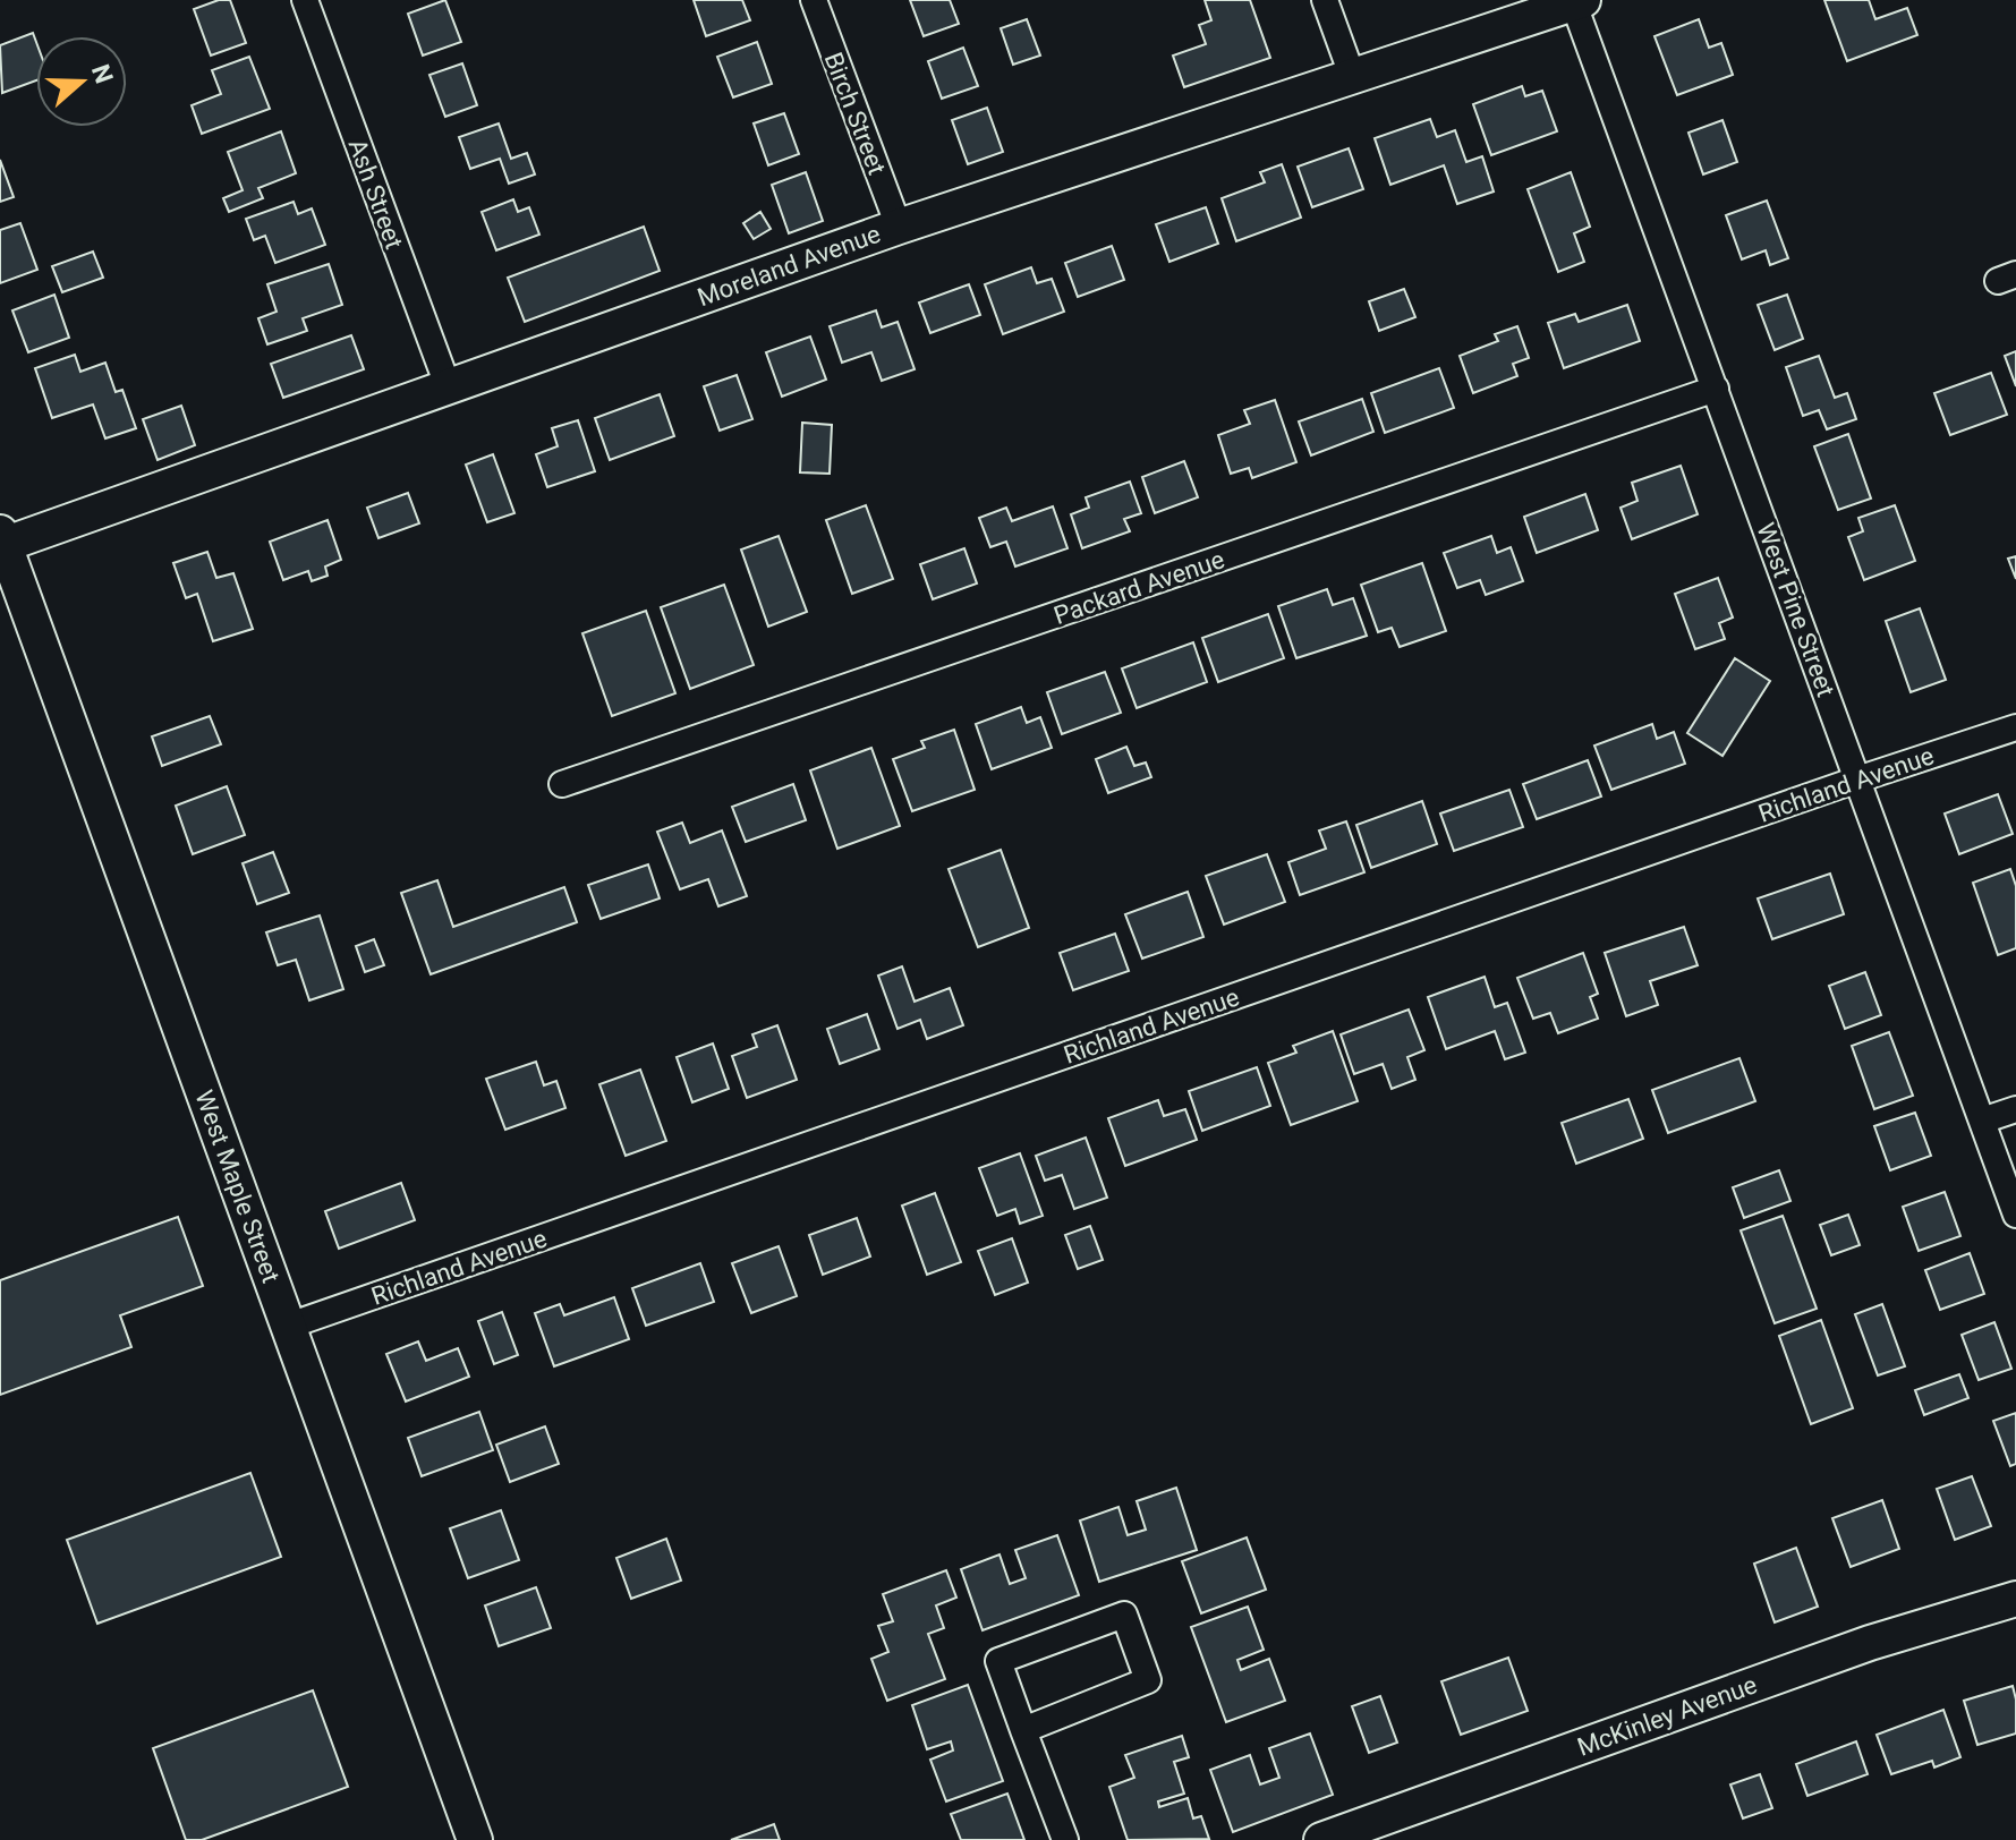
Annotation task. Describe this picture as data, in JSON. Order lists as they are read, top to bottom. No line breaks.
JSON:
{"streets":{"street":["Birch Street","Ash Street","Moreland Avenue","Packard Avenue","West Pine Street","Richland Avenue","West Maple Street","McKinley Avenue"]},"crossings":[["Birch Street","Moreland Avenue"],["Ash Street","Moreland Avenue"],["Moreland Avenue","West Pine Street"],["Moreland Avenue","West Maple Street"],["Packard Avenue","West Pine Street"],["West Pine Street","Richland Avenue"],["Richland Avenue","West Maple Street"]],"north":"right"}
